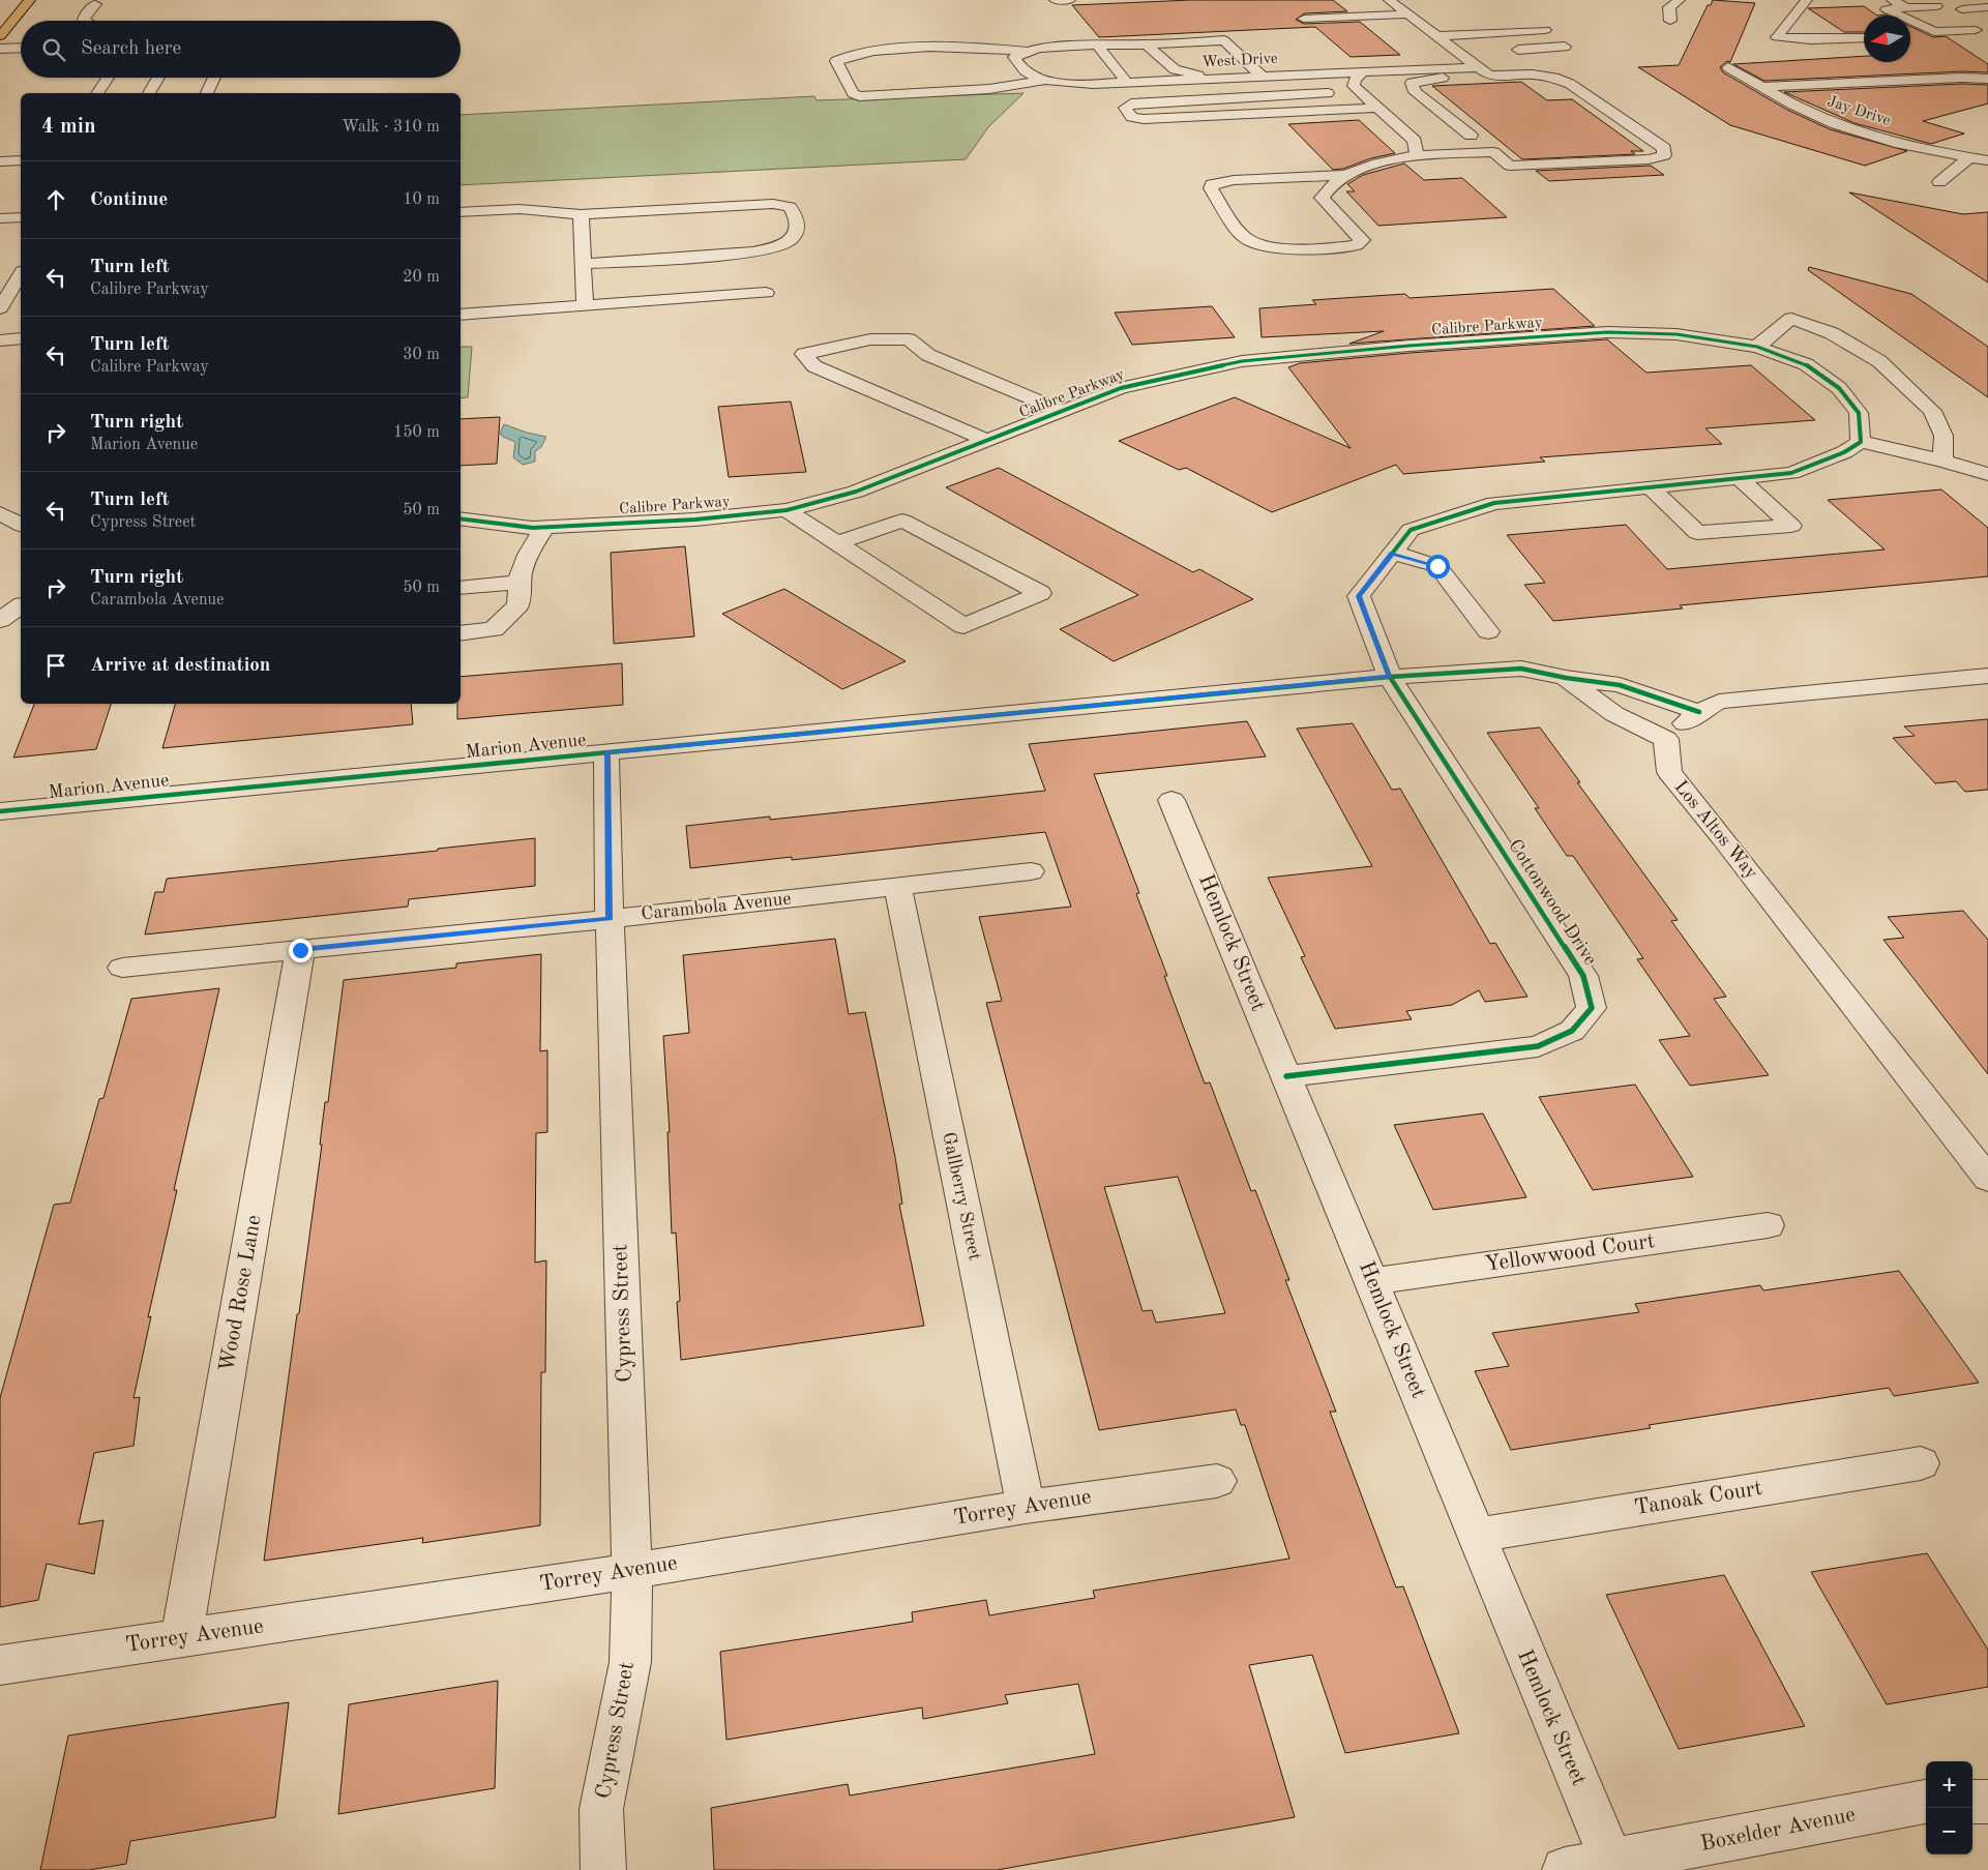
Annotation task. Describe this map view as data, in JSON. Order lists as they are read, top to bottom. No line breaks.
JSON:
{"streets":{"street":["West Drive","Jay Drive","Calibre Parkway","Marion Avenue","Los Altos Way","Cottonwood Drive","Carambola Avenue","Hemlock Street","Gallberry Street","Yellowwood Court","Wood Rose Lane","Cypress Street","Tanoak Court","Torrey Avenue","Boxelder Avenue"]},"crossings":[["Marion Avenue","Los Altos Way"],["Marion Avenue","Cottonwood Drive"],["Marion Avenue","Cypress Street"],["Cottonwood Drive","Hemlock Street"],["Carambola Avenue","Gallberry Street"],["Carambola Avenue","Wood Rose Lane"],["Carambola Avenue","Cypress Street"],["Hemlock Street","Yellowwood Court"],["Hemlock Street","Tanoak Court"],["Hemlock Street","Boxelder Avenue"],["Gallberry Street","Torrey Avenue"],["Wood Rose Lane","Torrey Avenue"],["Cypress Street","Torrey Avenue"]],"north":"left","page":{"search":"Search here","heading":["4 min","Walk · 310 m"],"list":[["Continue","10 m"],["Turn left","Calibre Parkway","20 m"],["Turn left","Calibre Parkway","30 m"],["Turn right","Marion Avenue","150 m"],["Turn left","Cypress Street","50 m"],["Turn right","Carambola Avenue","50 m"],"Arrive at destination"],"map_buttons":["+","−"]}}
